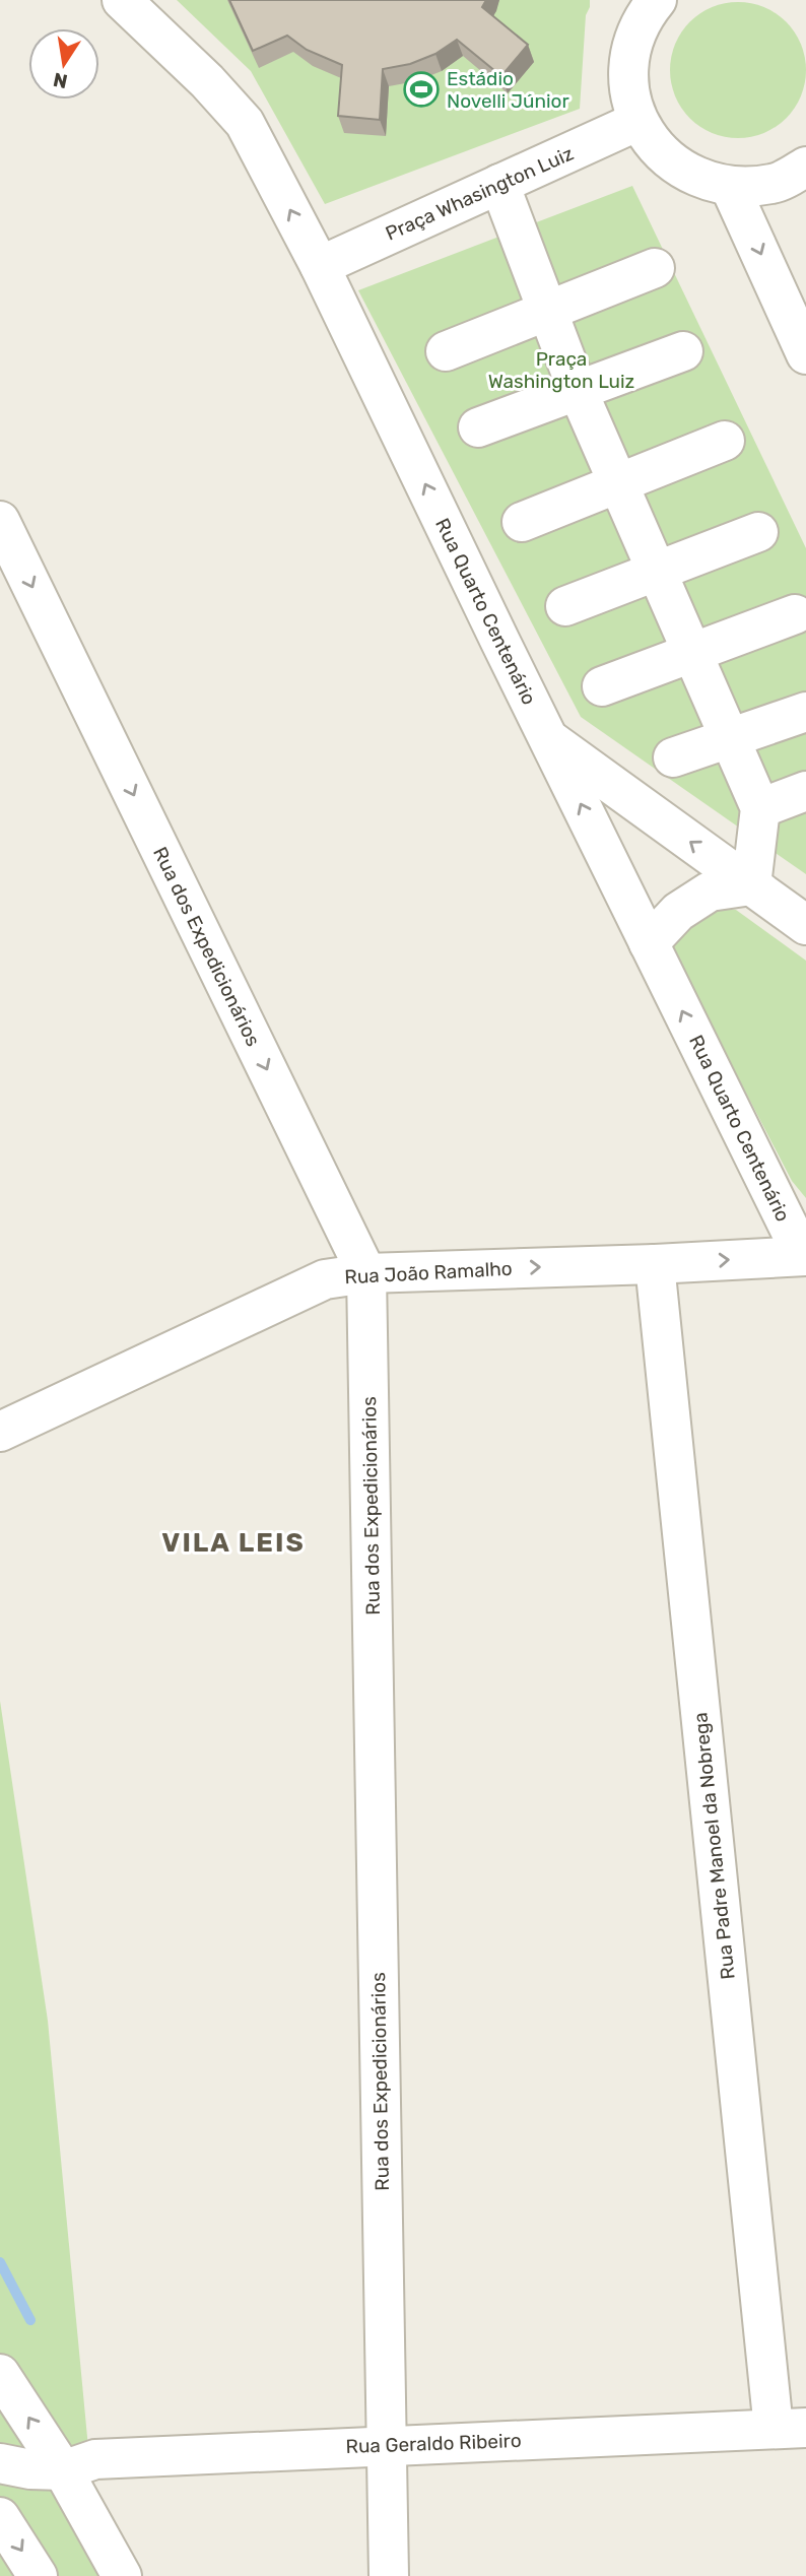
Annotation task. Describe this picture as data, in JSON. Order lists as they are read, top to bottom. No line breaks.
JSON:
{"streets":{"street":["Praça Whasington Luiz","Rua Quarto Centenário","Rua dos Expedicionários","Rua João Ramalho","Rua Padre Manoel da Nobrega","Rua Geraldo Ribeiro"]},"crossings":[["Praça Whasington Luiz","Rua Quarto Centenário"],["Rua Quarto Centenário","Rua João Ramalho"],["Rua dos Expedicionários","Rua João Ramalho"],["Rua dos Expedicionários","Rua Geraldo Ribeiro"],["Rua João Ramalho","Rua Padre Manoel da Nobrega"],["Rua Padre Manoel da Nobrega","Rua Geraldo Ribeiro"]],"one_way":["Rua dos Expedicionários","Rua João Ramalho"],"districts":["VILA LEIS"],"parks":["Praça Washington Luiz"],"places":{"sports":["Estádio Novelli Júnior"]},"north":"bottom"}
